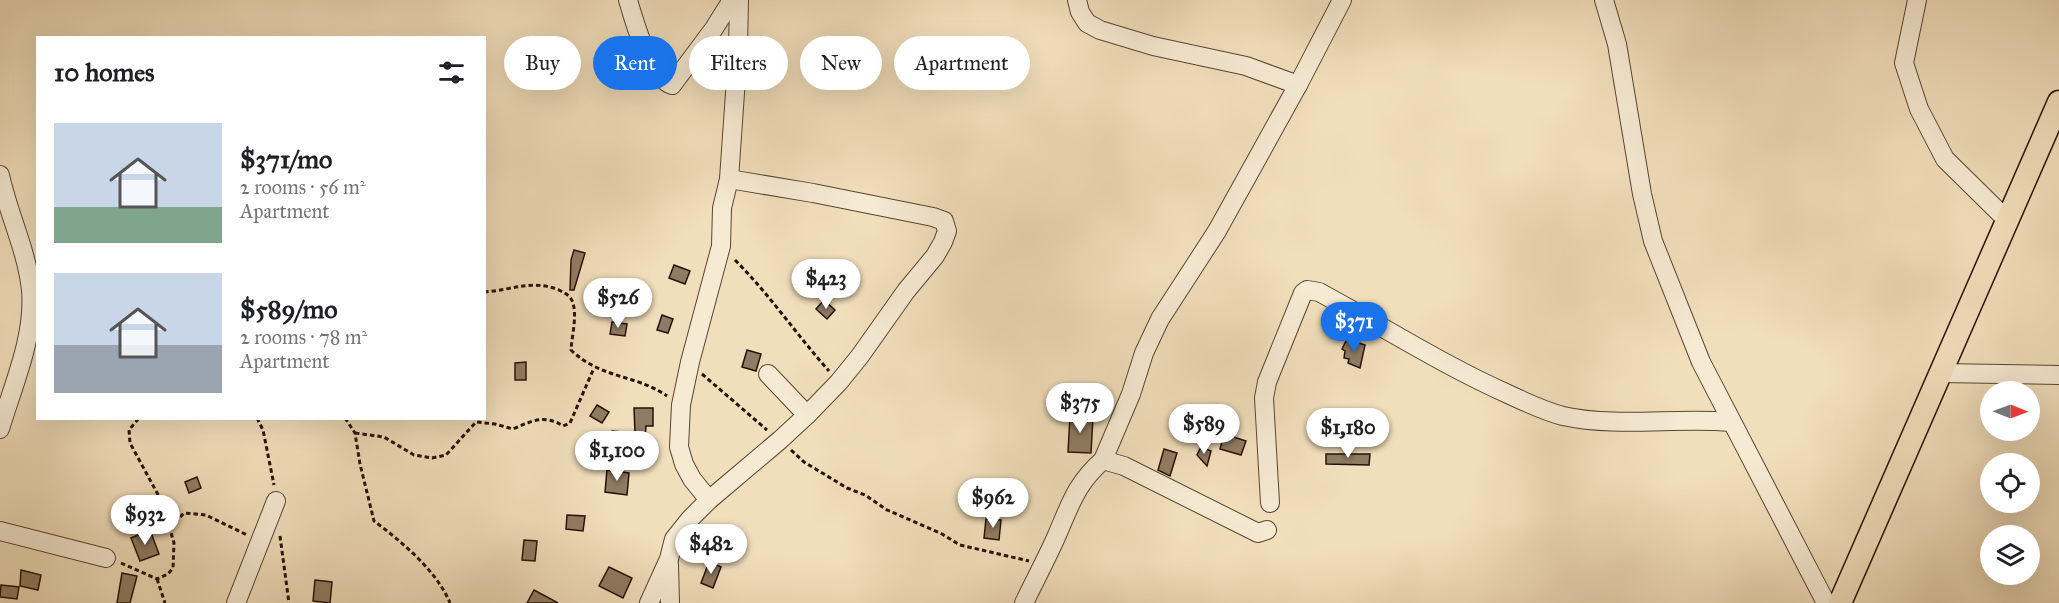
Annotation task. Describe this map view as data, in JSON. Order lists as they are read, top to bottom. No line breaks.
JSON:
{"north":"right","page":{"chip":["Buy","Rent","Filters","New","Apartment"],"heading":"10 homes","list":[{"name":"$371/mo","note":"2 rooms · 56 m² · Apartment"},{"name":"$589/mo","note":"2 rooms · 78 m² · Apartment"}],"price":["$423","$526","$371","$375","$589","$1,180","$1,100","$962","$932","$482"]}}
